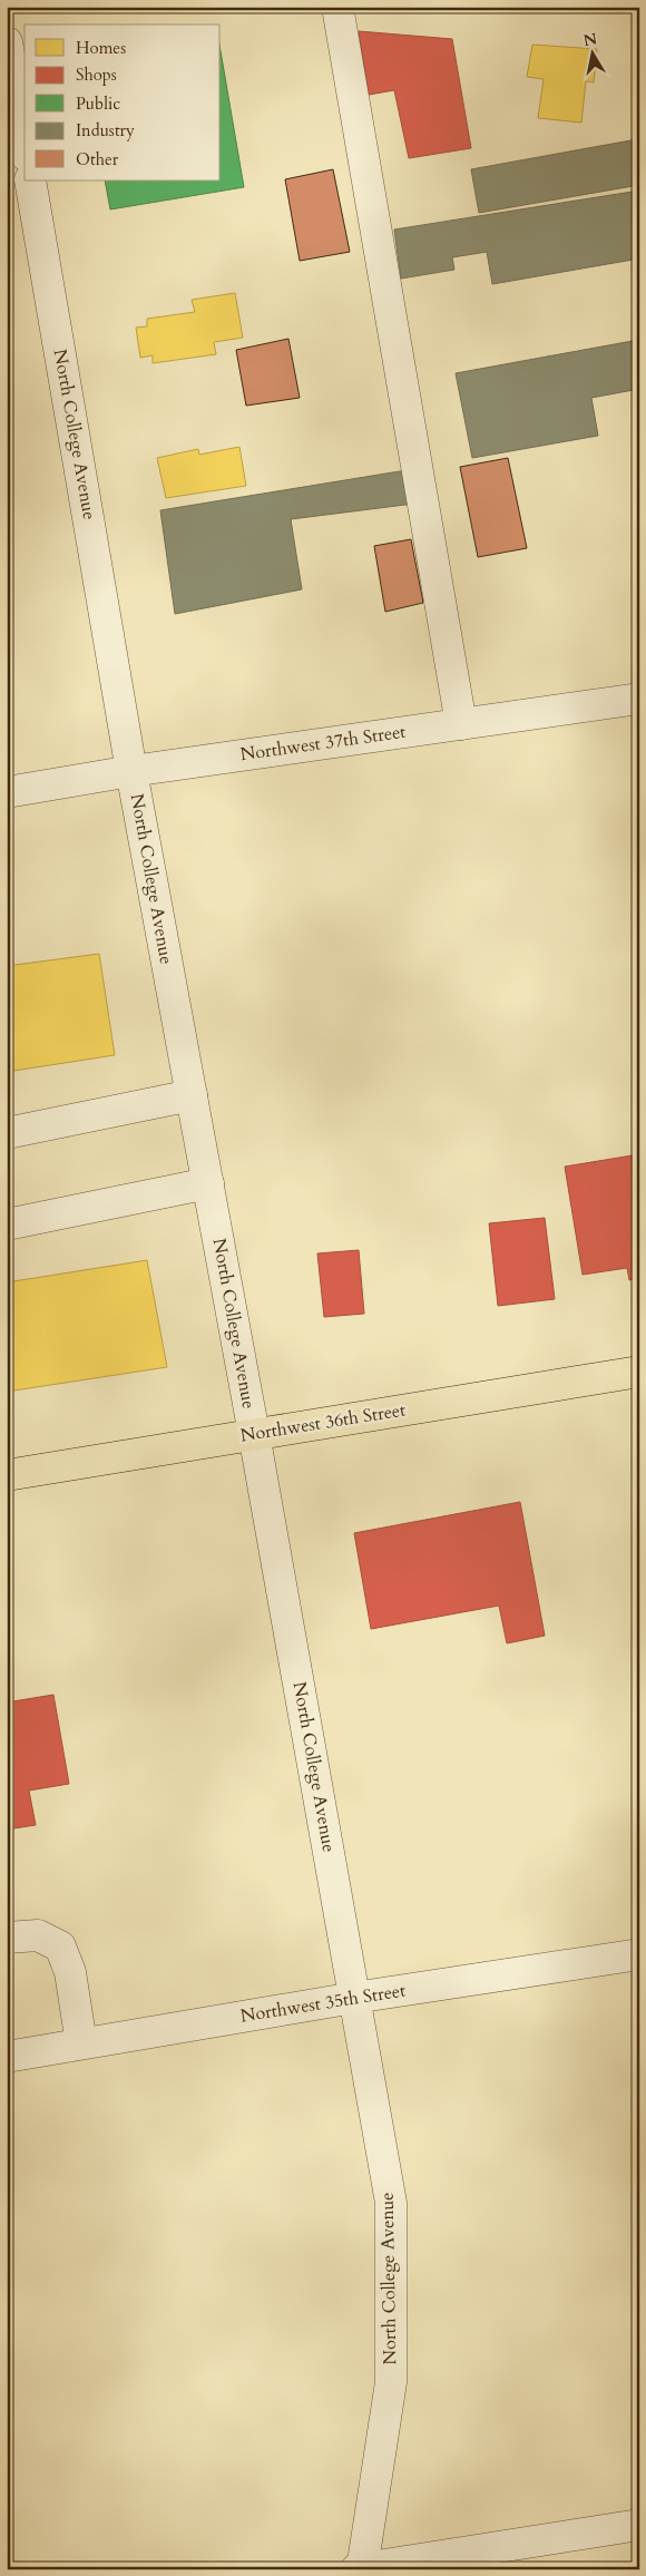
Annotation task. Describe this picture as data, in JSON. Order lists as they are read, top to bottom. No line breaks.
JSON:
{"streets":{"main road":["Northwest 36th Street"],"street":["North College Avenue","Northwest 37th Street","Northwest 35th Street"]},"crossings":[["North College Avenue","Northwest 37th Street"],["North College Avenue","Northwest 36th Street"],["North College Avenue","Northwest 35th Street"]],"legend":["Homes","Shops","Public","Industry","Other"],"north":"top"}
